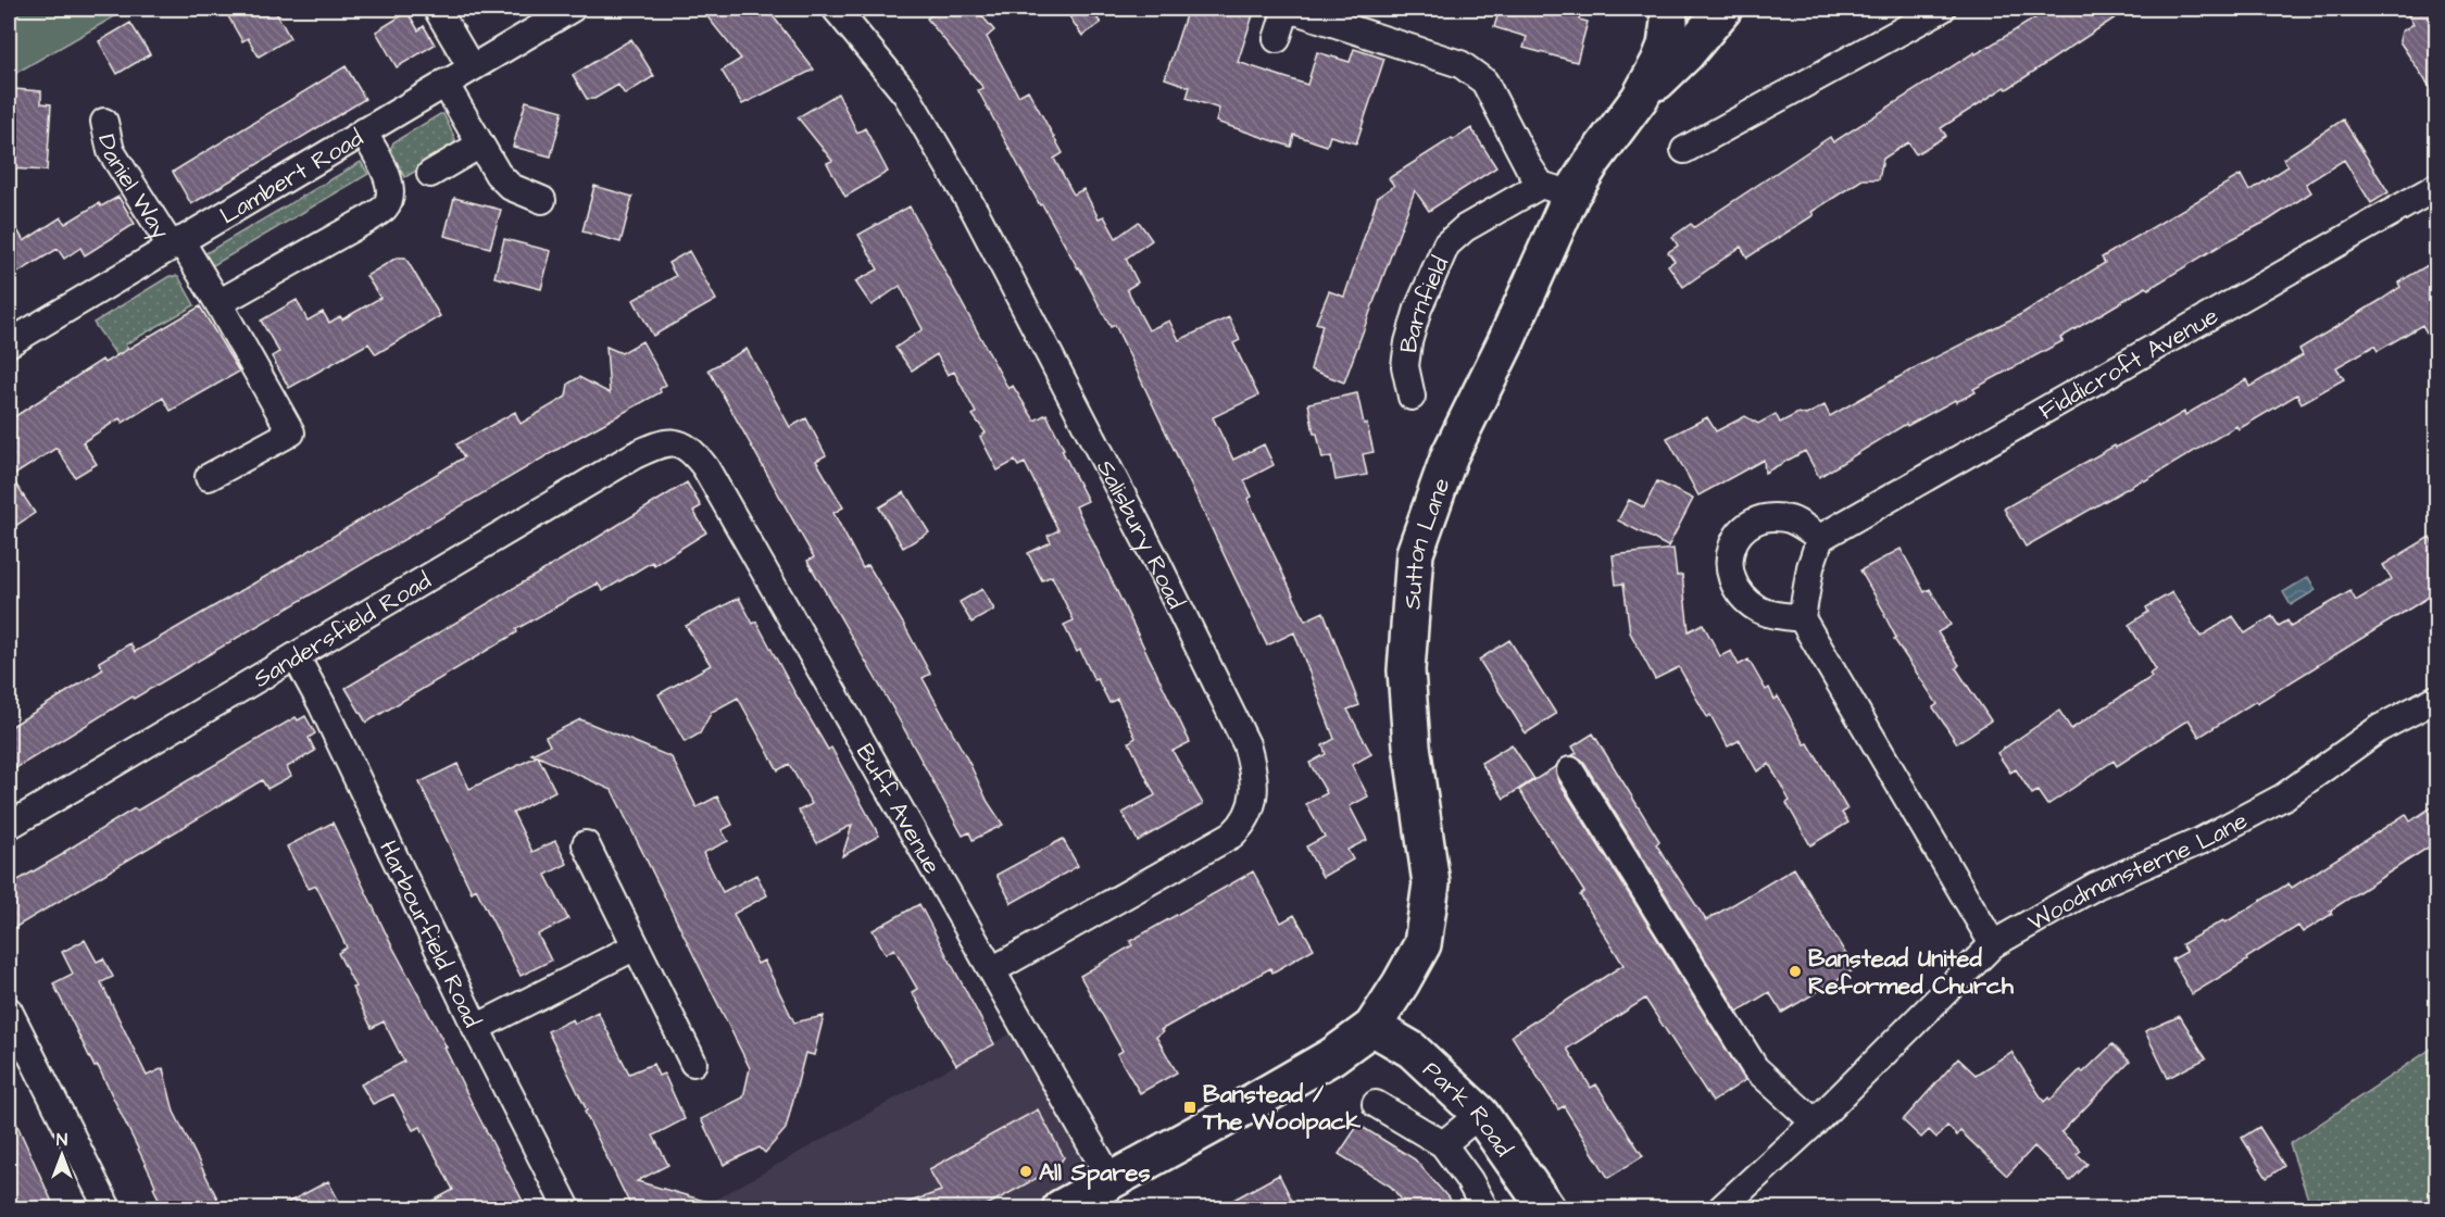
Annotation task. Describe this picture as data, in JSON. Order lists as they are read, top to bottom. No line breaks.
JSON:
{"streets":{"main road":["Sutton Lane","Park Road"],"street":["Lambert Road","Daniel Way","Barnfield","Fiddicroft Avenue","Salisbury Road","Sandersfield Road","Buff Avenue","Woodmansterne Lane","Harbourfield Road"]},"crossings":[["Lambert Road","Daniel Way"],["Barnfield","Sutton Lane"],["Salisbury Road","Buff Avenue"],["Sutton Lane","Park Road"],["Sandersfield Road","Buff Avenue"],["Sandersfield Road","Harbourfield Road"]],"places":{"other":["Banstead United Reformed Church","All Spares"],"transit":["Banstead / The Woolpack"]},"north":"top"}
